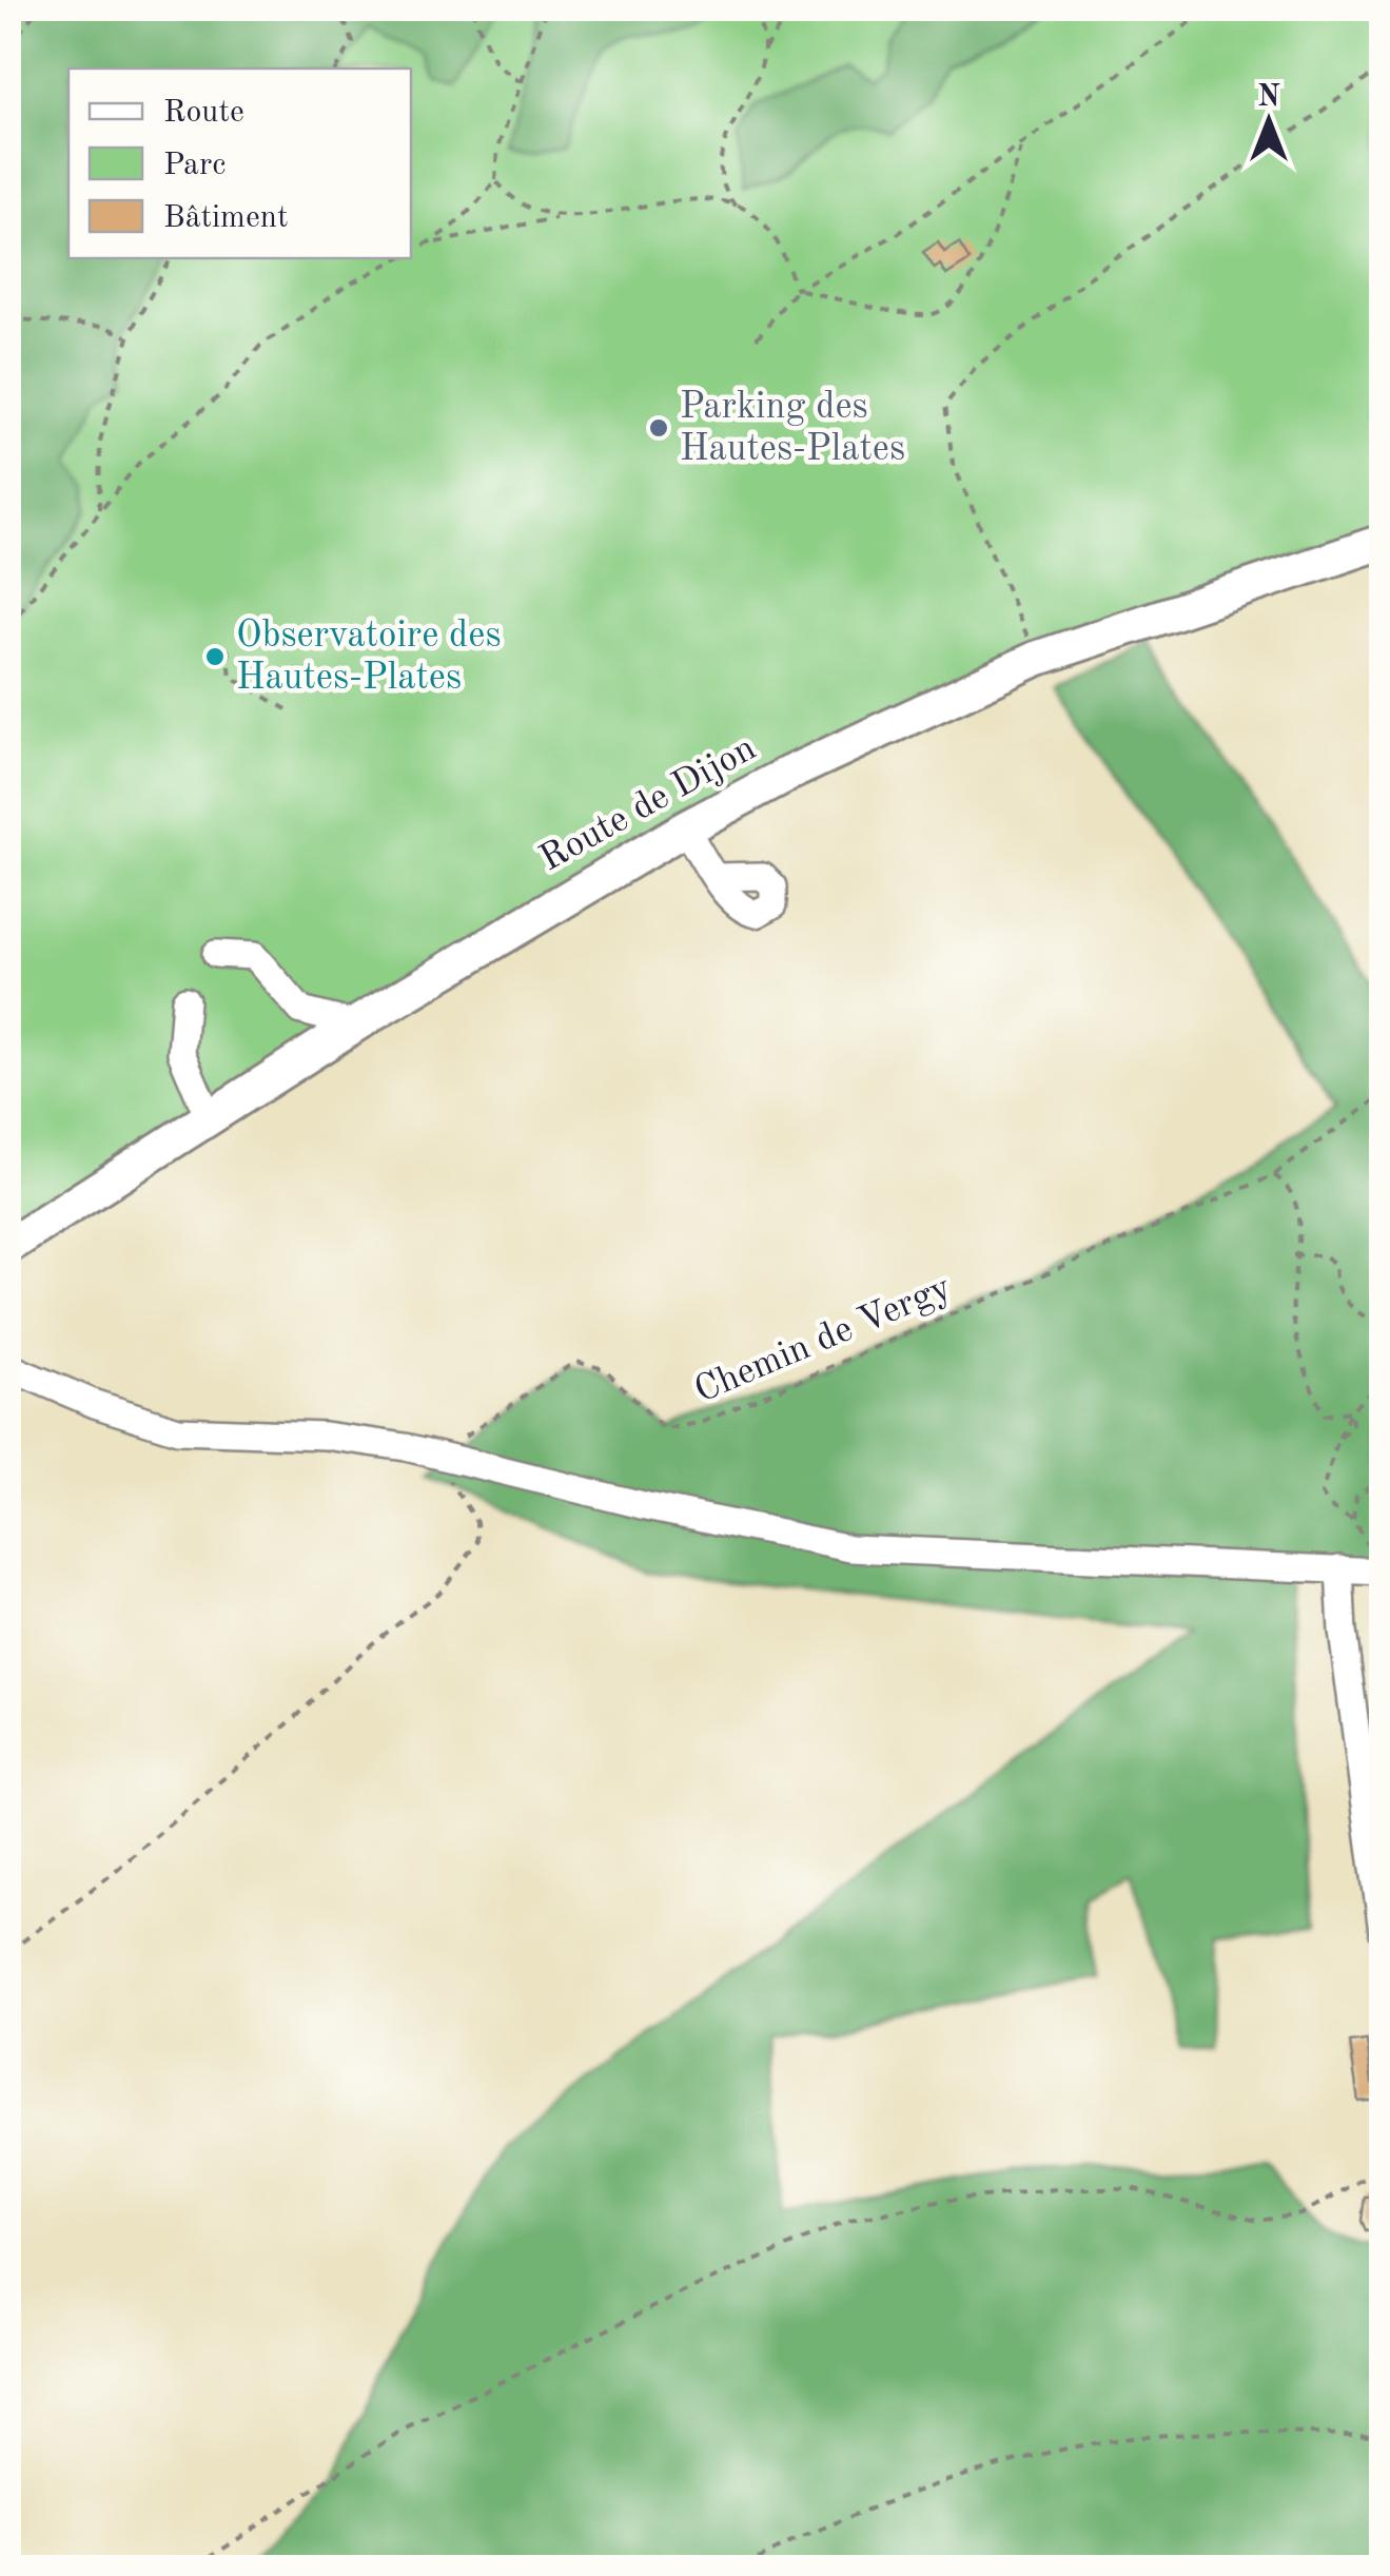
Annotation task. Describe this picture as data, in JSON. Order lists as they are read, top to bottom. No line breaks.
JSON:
{"streets":{"main road":["Route de Dijon"],"path":["Chemin de Vergy"]},"places":["Parking des Hautes-Plates","Observatoire des Hautes-Plates"],"legend":["Route","Parc","Bâtiment"],"north":"top"}
